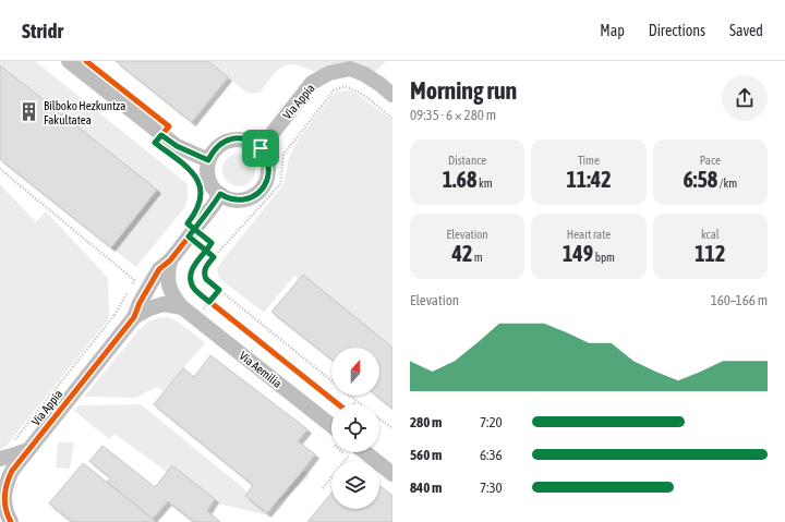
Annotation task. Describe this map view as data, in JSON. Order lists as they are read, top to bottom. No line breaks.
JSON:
{"streets":{"street":["Via Appia","Via Aemilia"]},"places":{"building":["Bilboko Hezkuntza Fakultatea"]},"north":"top","page":{"header":"Stridr","nav":["Map","Directions","Saved"],"heading":["Morning run","09:35 · 6 × 280 m"],"stats":[["Distance","1.68 km"],["Time","11:42"],["Pace","6:58 /km"],["Elevation","42 m"],["Heart rate","149 bpm"],["kcal","112"]],"chart":["Elevation","160–166 m"],"list":[{"name":"280 m","note":"7:20"},{"name":"560 m","note":"6:36"},{"name":"840 m","note":"7:30"}]}}
